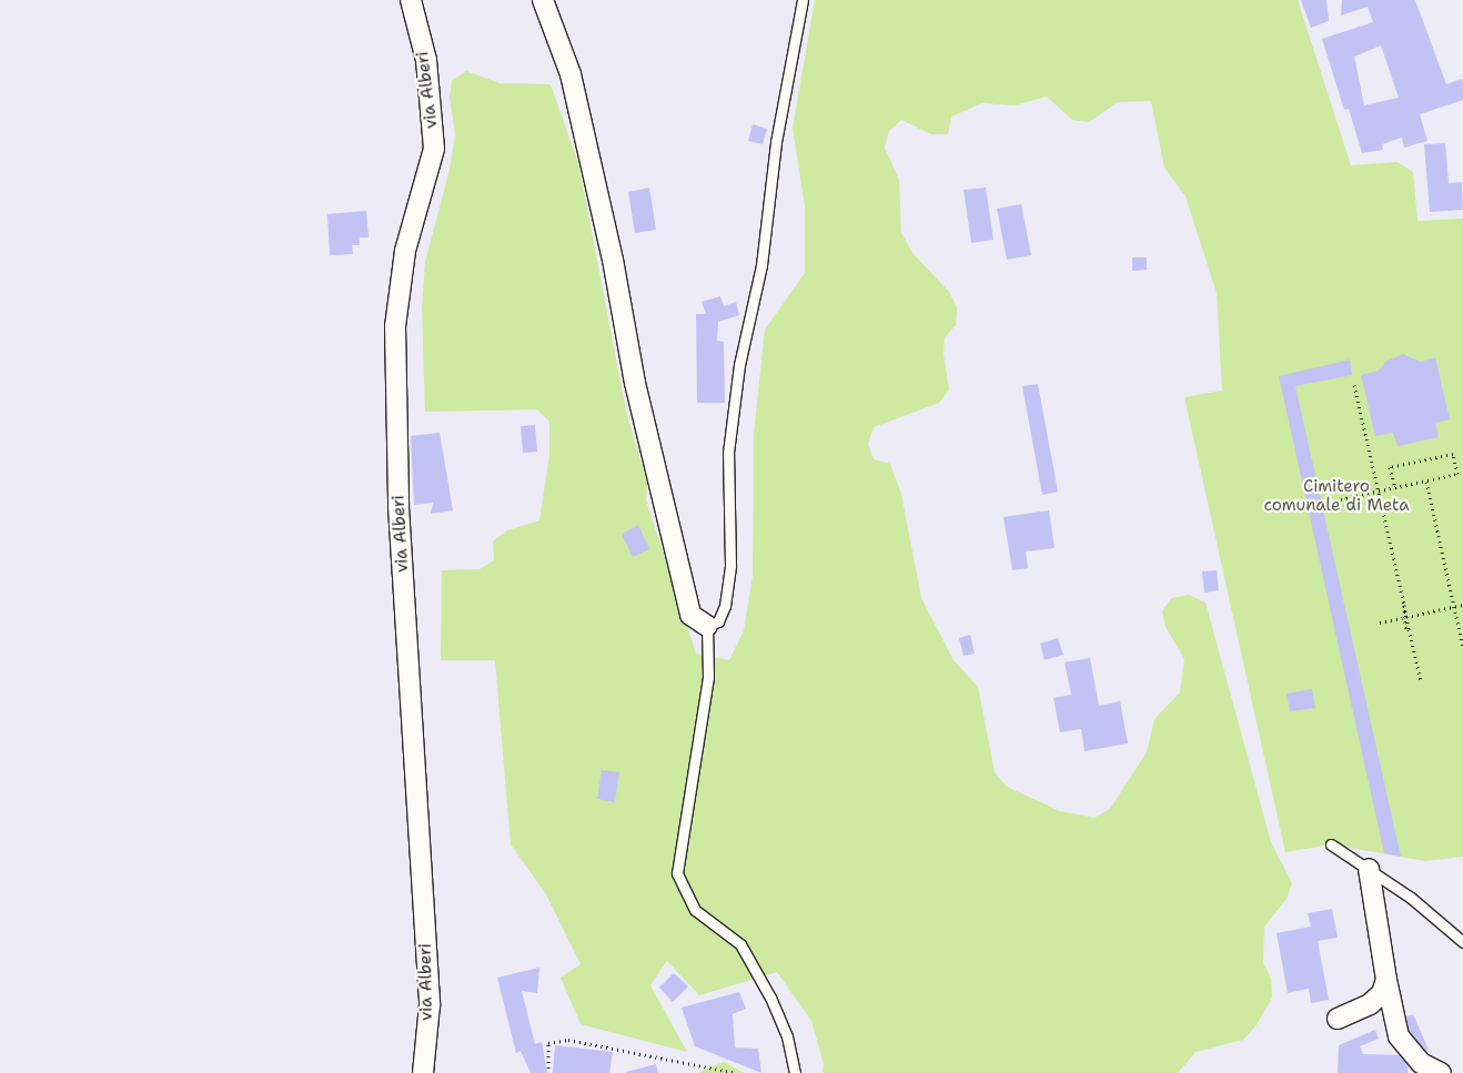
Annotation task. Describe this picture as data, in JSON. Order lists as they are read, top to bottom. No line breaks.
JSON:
{"streets":{"street":["via Alberi"]},"parks":["Cimitero comunale di Meta"]}
